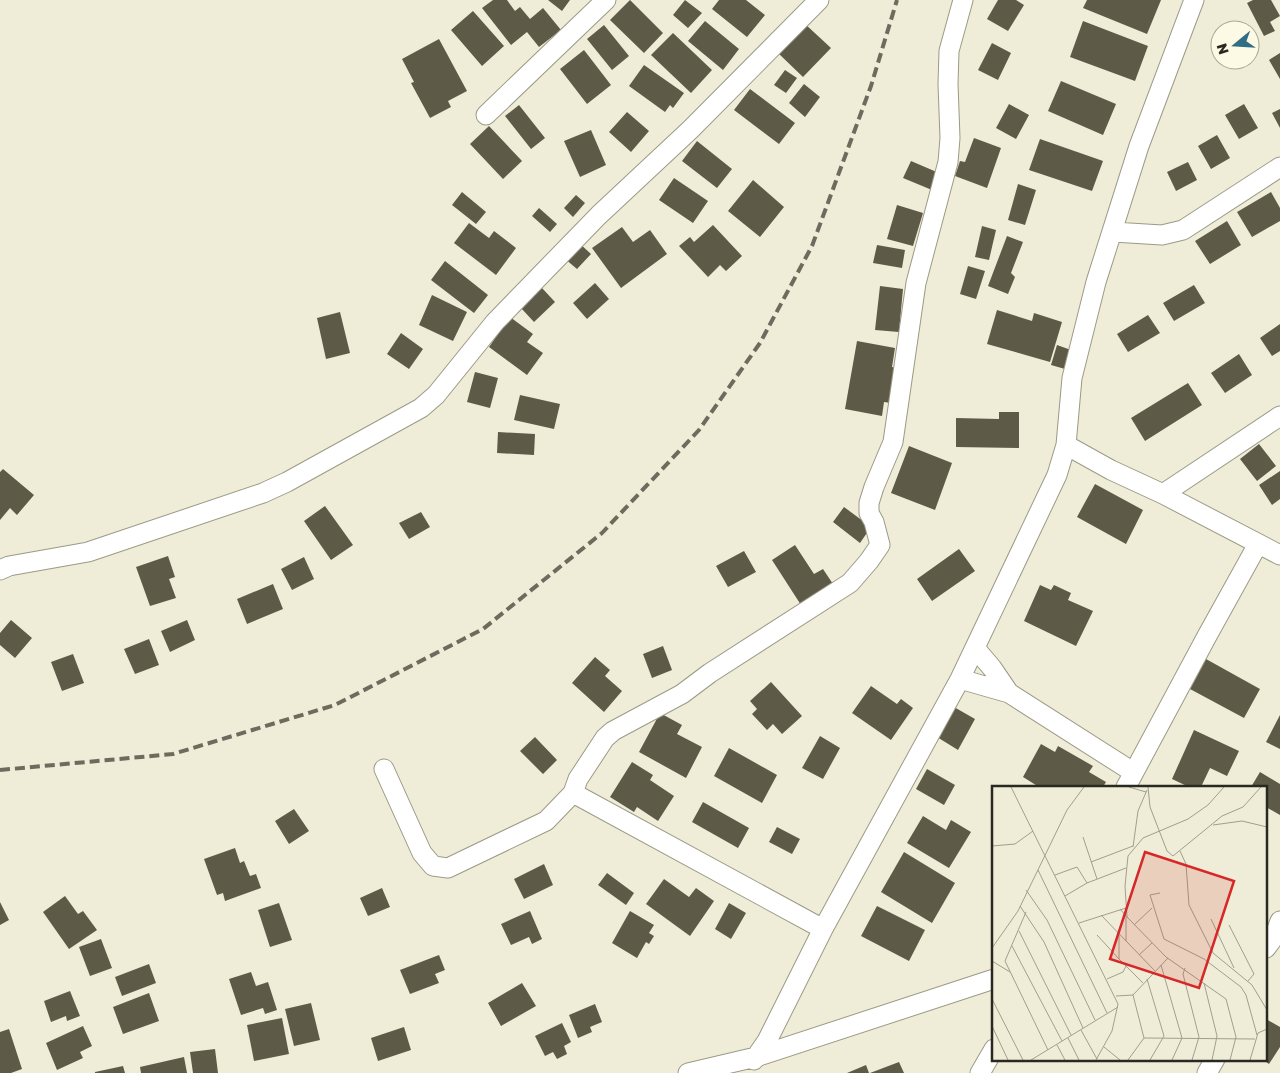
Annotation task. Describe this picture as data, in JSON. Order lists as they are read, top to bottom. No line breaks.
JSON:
{"north":"left"}
